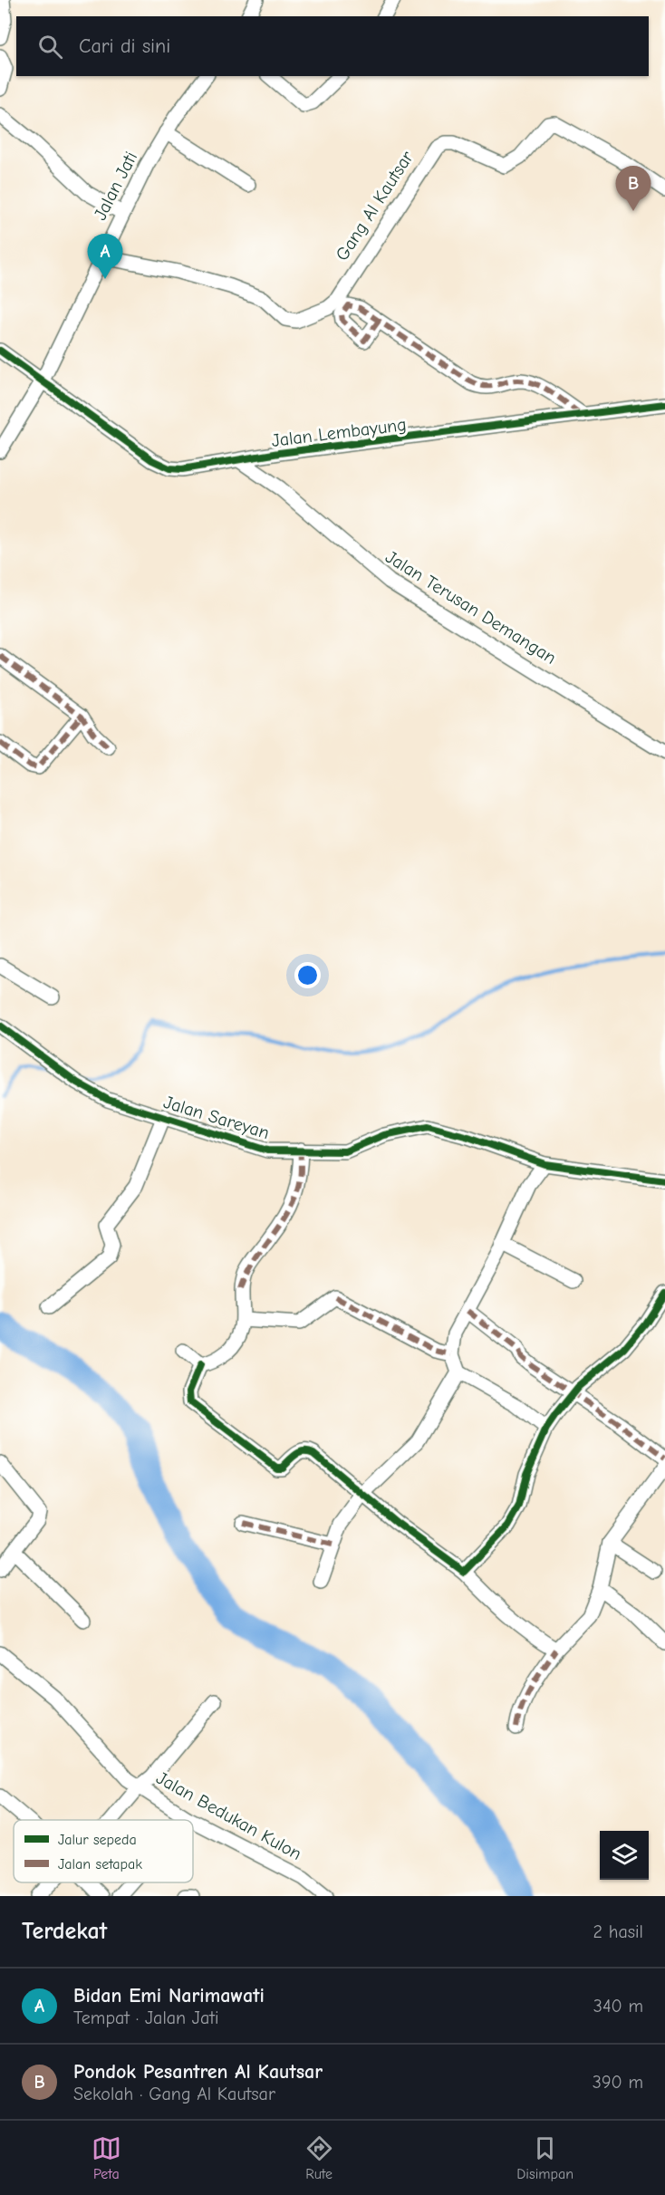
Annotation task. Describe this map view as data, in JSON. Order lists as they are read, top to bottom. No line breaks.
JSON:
{"streets":{"street":["Jalan Jati","Gang Al Kautsar","Jalan Lembayung","Jalan Terusan Demangan","Jalan Sareyan","Jalan Bedukan Kulon"]},"crossings":[["Jalan Jati","Gang Al Kautsar"],["Jalan Jati","Jalan Lembayung"],["Jalan Lembayung","Jalan Terusan Demangan"]],"legend":["Jalur sepeda","Jalan setapak"],"page":{"search":"Cari di sini","pins":["B","A"],"heading":["Terdekat","2 hasil"],"list":[{"mark":"A","name":"Bidan Emi Narimawati","note":"Tempat · Jalan Jati","value":"340 m"},{"mark":"B","name":"Pondok Pesantren Al Kautsar","note":"Sekolah · Gang Al Kautsar","value":"390 m"}],"nav":["Peta","Rute","Disimpan"]}}
